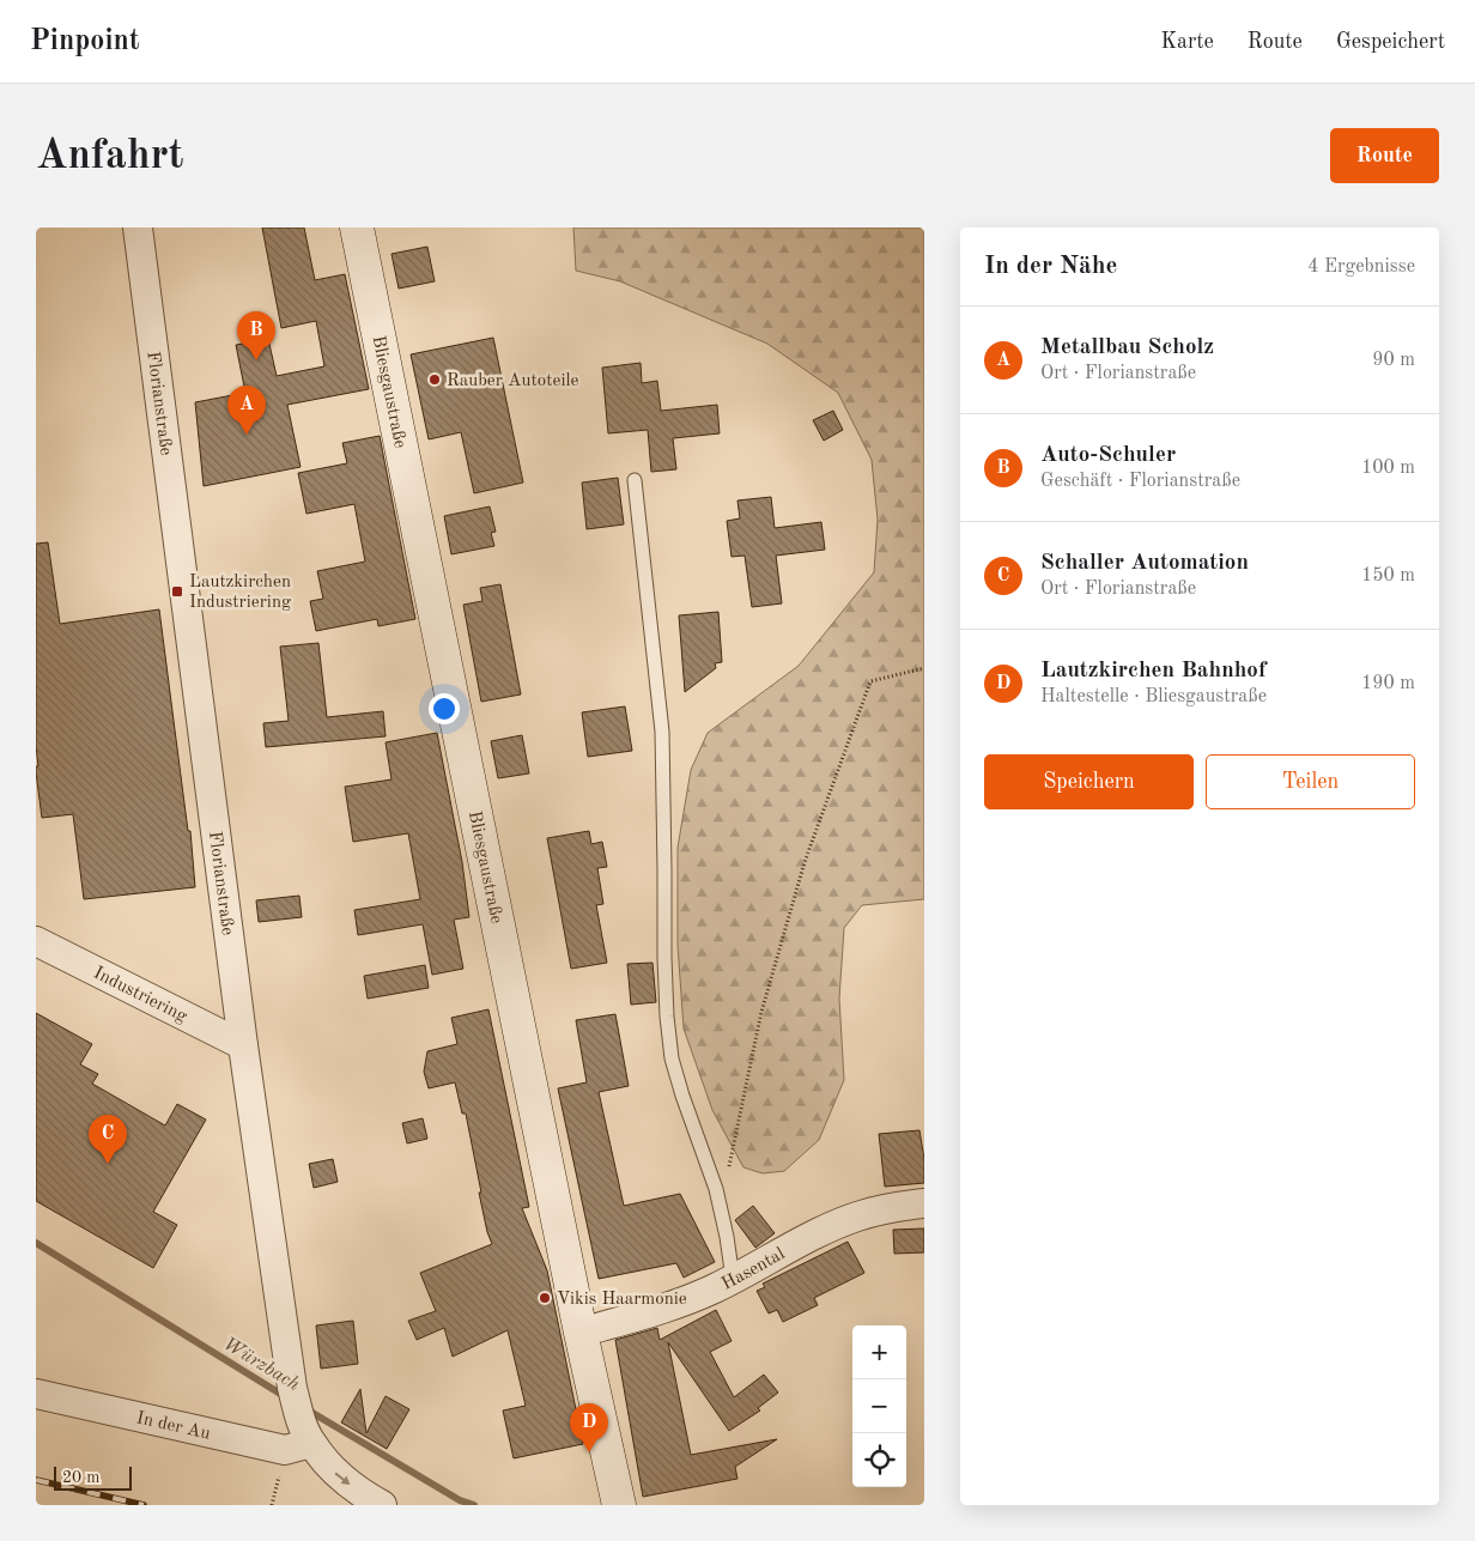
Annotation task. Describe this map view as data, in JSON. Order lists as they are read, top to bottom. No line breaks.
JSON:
{"streets":{"main road":["Bliesgaustraße"],"street":["Florianstraße","Industriering","Hasental","In der Au"]},"crossings":[["Bliesgaustraße","Hasental"],["Florianstraße","Industriering"],["Florianstraße","In der Au"]],"water":["Würzbach"],"places":{"other":["Rauber Autoteile","Vikis Haarmonie"],"transit":["Lautzkirchen Industriering"]},"scale_bar":"20 m","page":{"header":"Pinpoint","nav":["Karte","Route","Gespeichert"],"buttons":["Route",["Speichern","Teilen"]],"title":"Anfahrt","heading":["In der Nähe","4 Ergebnisse"],"list":[{"mark":"A","name":"Metallbau Scholz","note":"Ort · Florianstraße","value":"90 m"},{"mark":"B","name":"Auto-Schuler","note":"Geschäft · Florianstraße","value":"100 m"},{"mark":"C","name":"Schaller Automation","note":"Ort · Florianstraße","value":"150 m"},{"mark":"D","name":"Lautzkirchen Bahnhof","note":"Haltestelle · Bliesgaustraße","value":"190 m"}],"pins":["B","A","C","D"],"map_buttons":["+","−"],"scale":"20 m"}}
